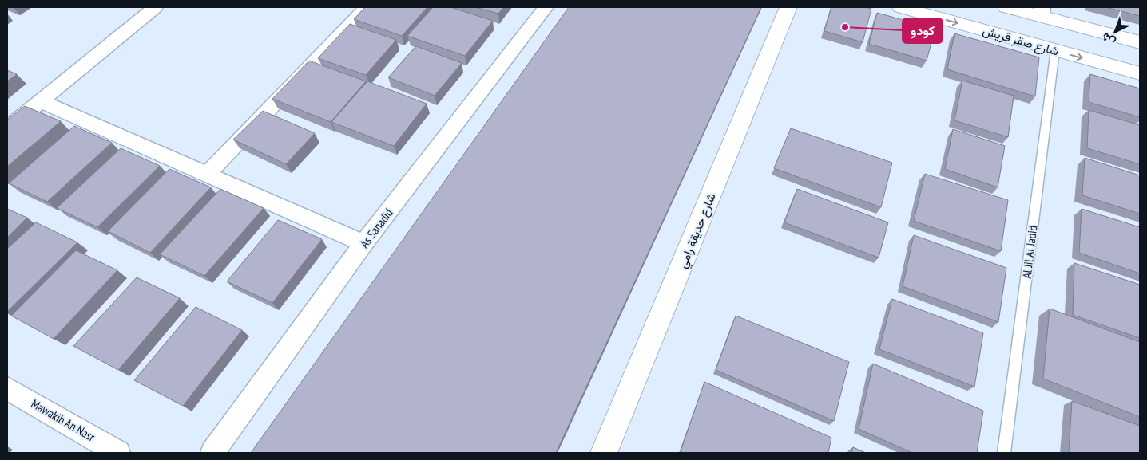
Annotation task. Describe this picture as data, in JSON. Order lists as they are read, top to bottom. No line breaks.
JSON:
{"streets":{"street":["شارع صقر قريش","As Sanadid","شارع حديقة رامي","Mawakib An Nasr"],"lane":["Al Jil Al Jadid"]},"crossings":[["شارع صقر قريش","Al Jil Al Jadid"]],"places":["كودو"],"north":"bottom left"}
